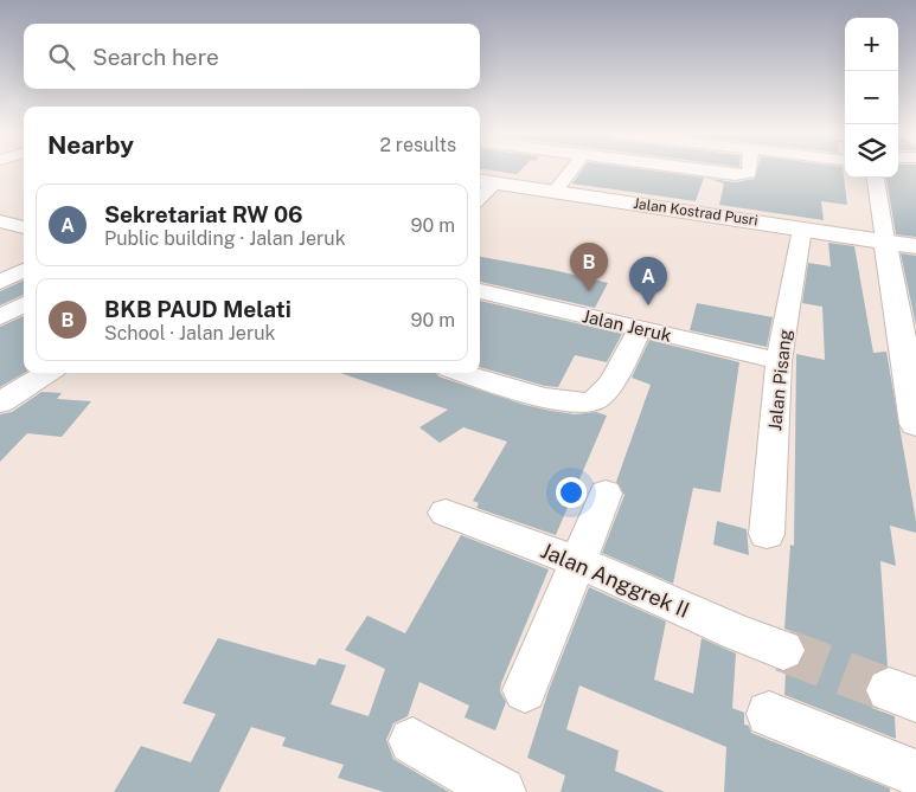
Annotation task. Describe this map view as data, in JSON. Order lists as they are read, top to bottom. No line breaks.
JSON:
{"streets":{"street":["Jalan Kostrad Pusri","Jalan Jeruk","Jalan Pisang","Jalan Anggrek II"]},"crossings":[["Jalan Kostrad Pusri","Jalan Pisang"],["Jalan Jeruk","Jalan Pisang"]],"page":{"map_buttons":["+","−"],"search":"Search here","heading":["Nearby","2 results"],"list":[{"mark":"A","name":"Sekretariat RW 06","note":"Public building · Jalan Jeruk","value":"90 m"},{"mark":"B","name":"BKB PAUD Melati","note":"School · Jalan Jeruk","value":"90 m"}],"pins":["B","A"]}}
